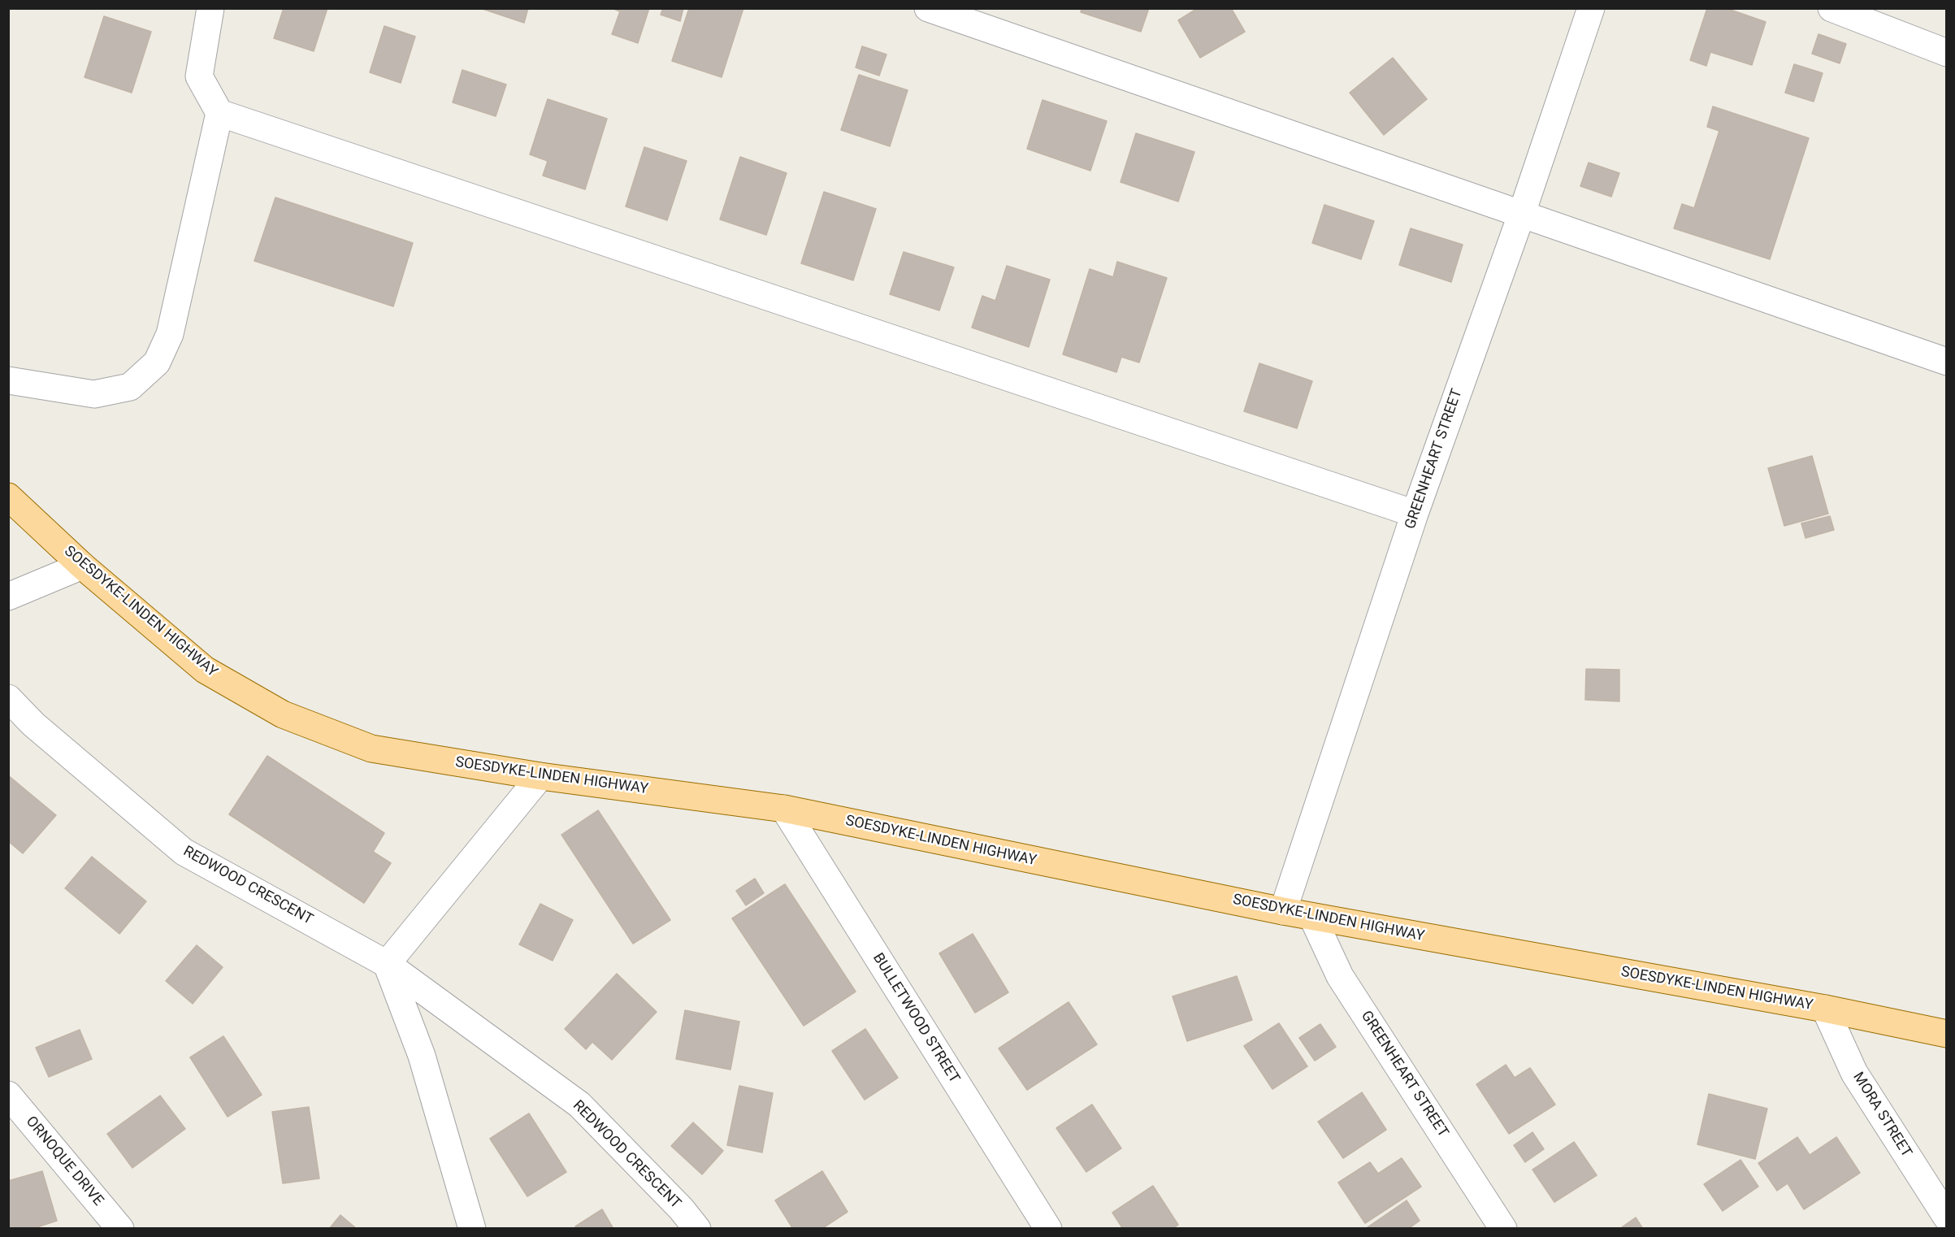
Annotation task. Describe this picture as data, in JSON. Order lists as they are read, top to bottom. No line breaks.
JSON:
{"streets":{"main road":["SOESDYKE-LINDEN HIGHWAY"],"street":["GREENHEART STREET","REDWOOD CRESCENT","BULLETWOOD STREET","MORA STREET","ORNOQUE DRIVE"]},"crossings":[["GREENHEART STREET","SOESDYKE-LINDEN HIGHWAY"],["SOESDYKE-LINDEN HIGHWAY","BULLETWOOD STREET"],["SOESDYKE-LINDEN HIGHWAY","MORA STREET"]]}
